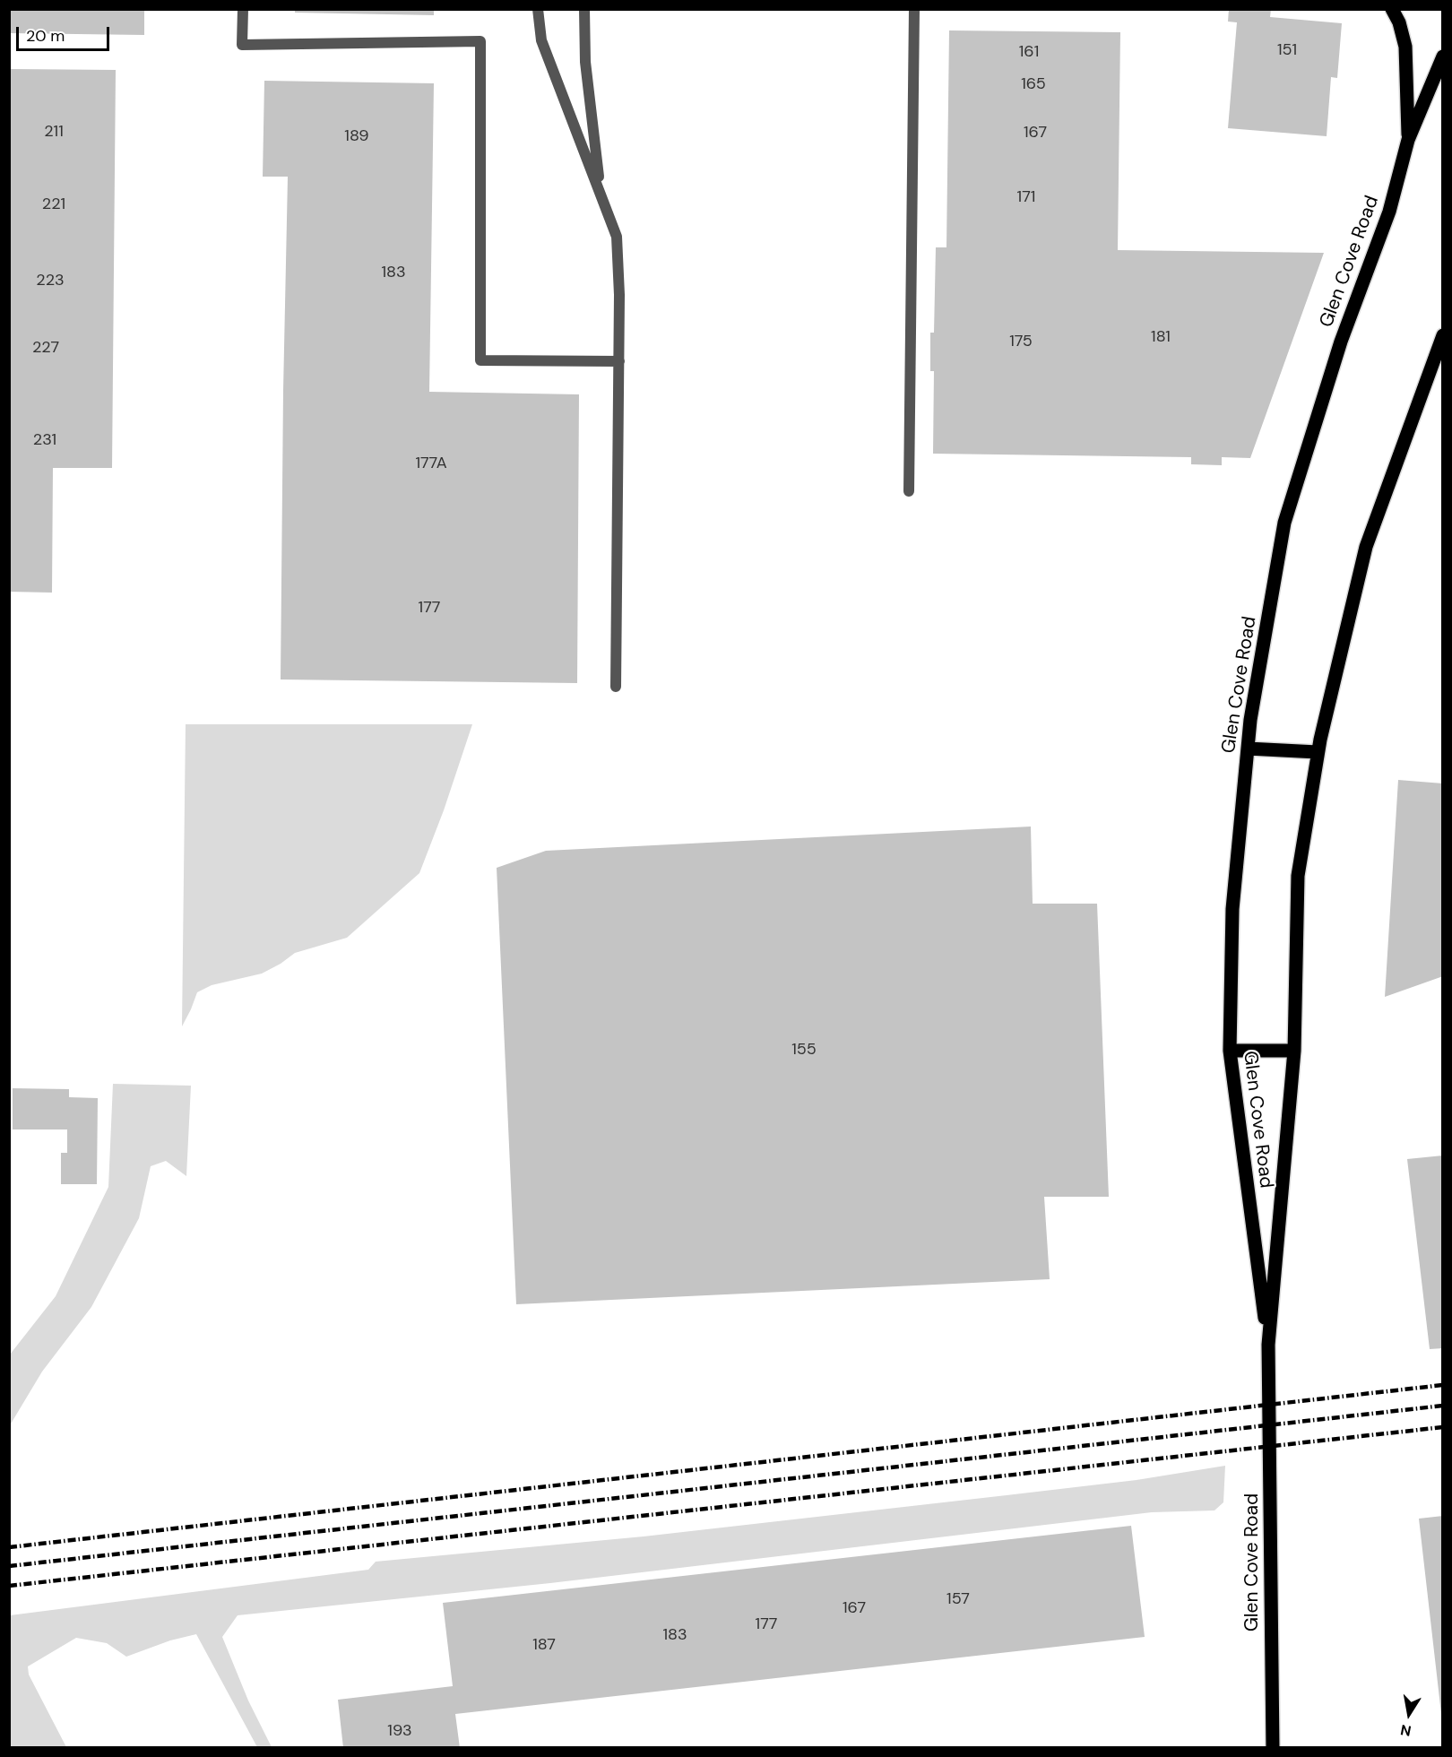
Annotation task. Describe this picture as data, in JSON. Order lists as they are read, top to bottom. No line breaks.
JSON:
{"streets":{"main road":["Glen Cove Road"]},"house_numbers":["151","161","165","211","167","189","171","221","183","223","181","175","227","231","177A","177","155","157","167","177","183","187","193"],"scale_bar":"20 m","north":"bottom"}
